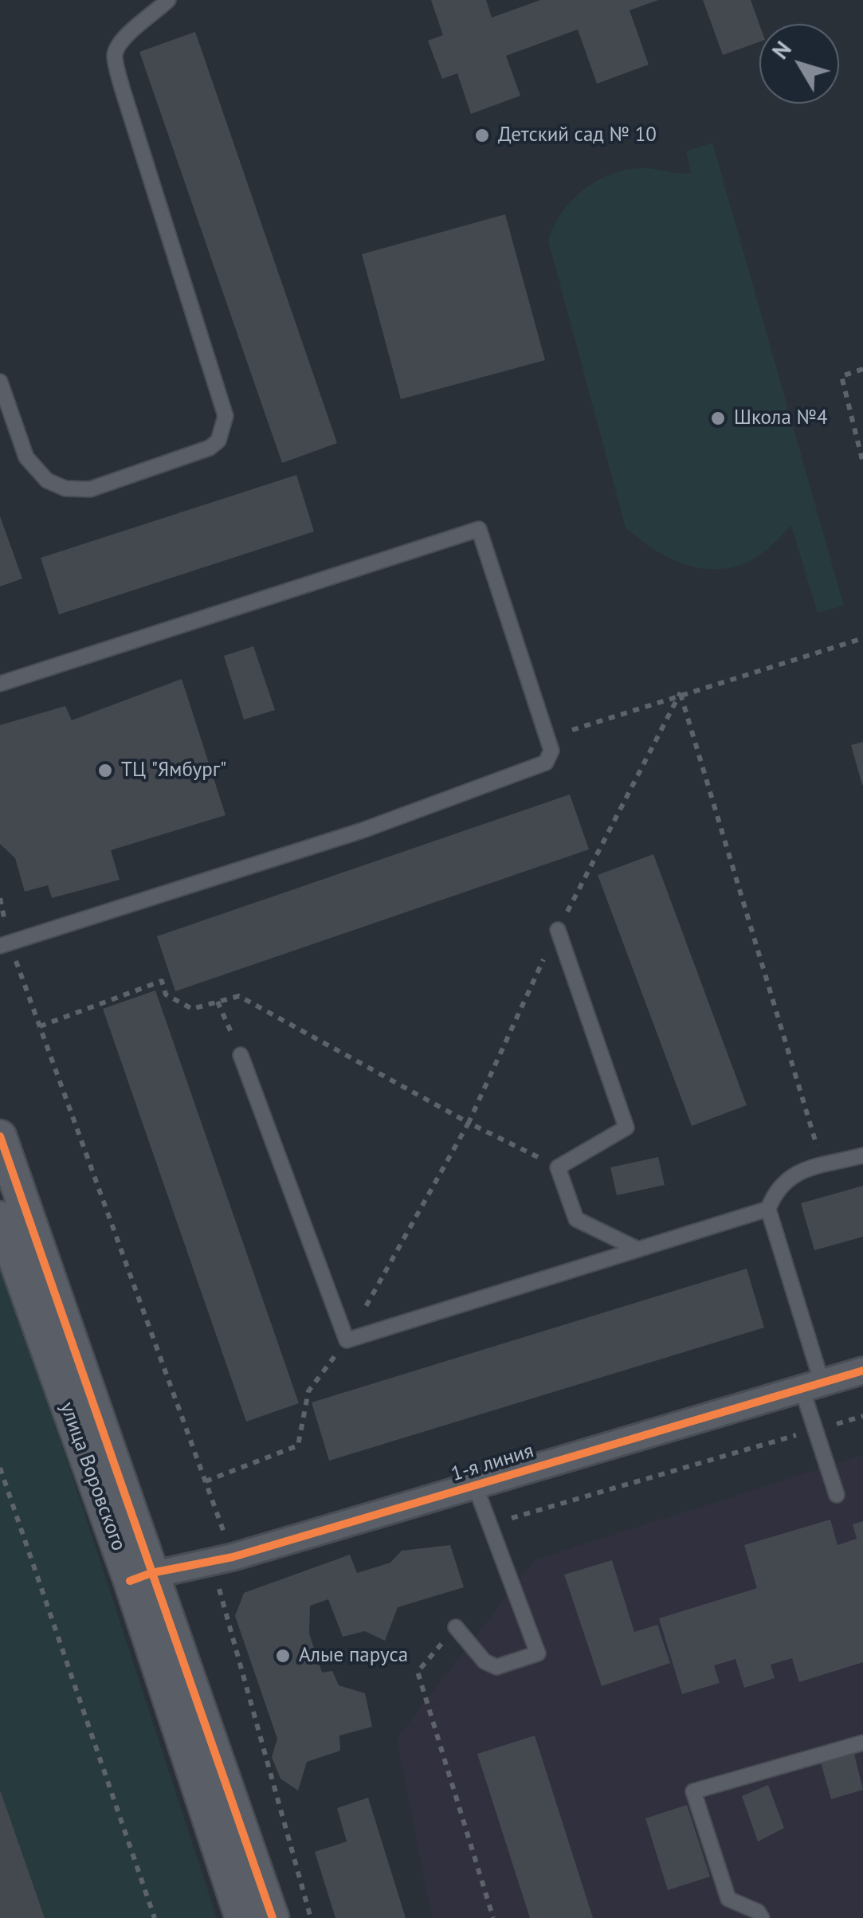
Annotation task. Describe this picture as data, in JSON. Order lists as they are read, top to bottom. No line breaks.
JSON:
{"streets":{"street":["1-я линия","улица Воровского"]},"crossings":[["1-я линия","улица Воровского"]],"places":["Детский сад № 10","Школа №4","ТЦ \"Ямбург\"","Алые паруса"],"north":"top left"}
